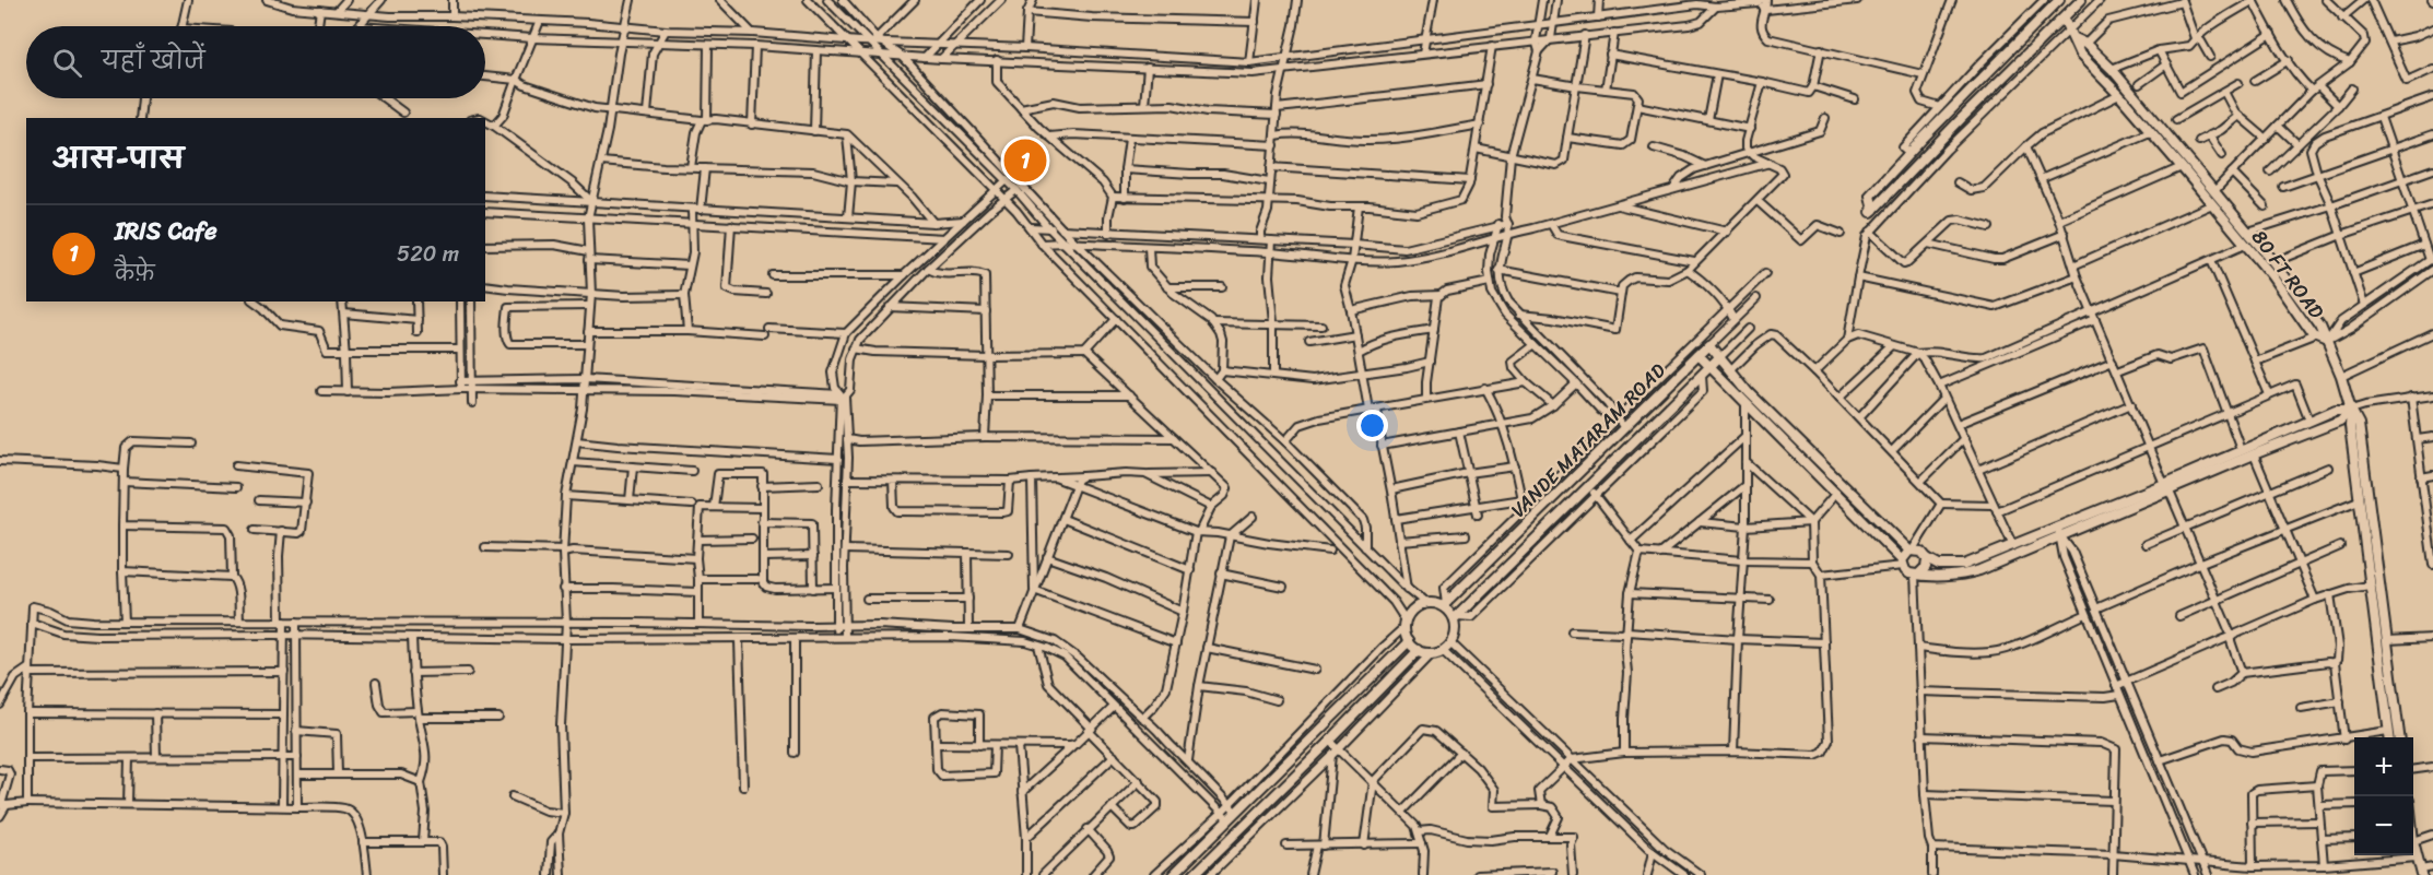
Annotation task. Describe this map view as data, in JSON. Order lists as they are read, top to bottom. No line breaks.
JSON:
{"streets":{"main road":["80 FT ROAD","VANDE MATARAM ROAD"]},"page":{"search":"यहाँ खोजें","heading":"आस-पास","pins":"1","list":[{"mark":"1","name":"IRIS Cafe","note":"कैफ़े","value":"520 m"}],"map_buttons":["+","−"]}}
